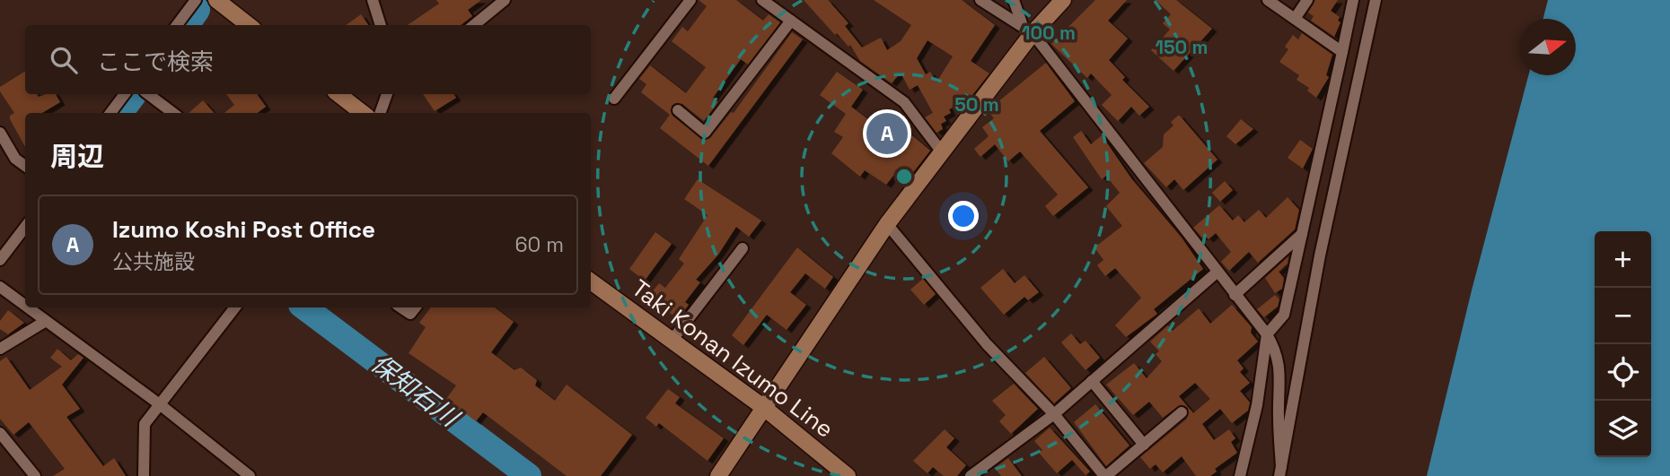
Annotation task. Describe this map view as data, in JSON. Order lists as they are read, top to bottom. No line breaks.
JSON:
{"streets":{"street":["Taki Konan Izumo Line"]},"water":["保知石川"],"north":"right","page":{"search":"ここで検索","pins":"A","heading":"周辺","list":[{"mark":"A","name":"Izumo Koshi Post Office","note":"公共施設","value":"60 m"}],"map_buttons":["+","−"]},"rings":["100 m","150 m","50 m"]}
